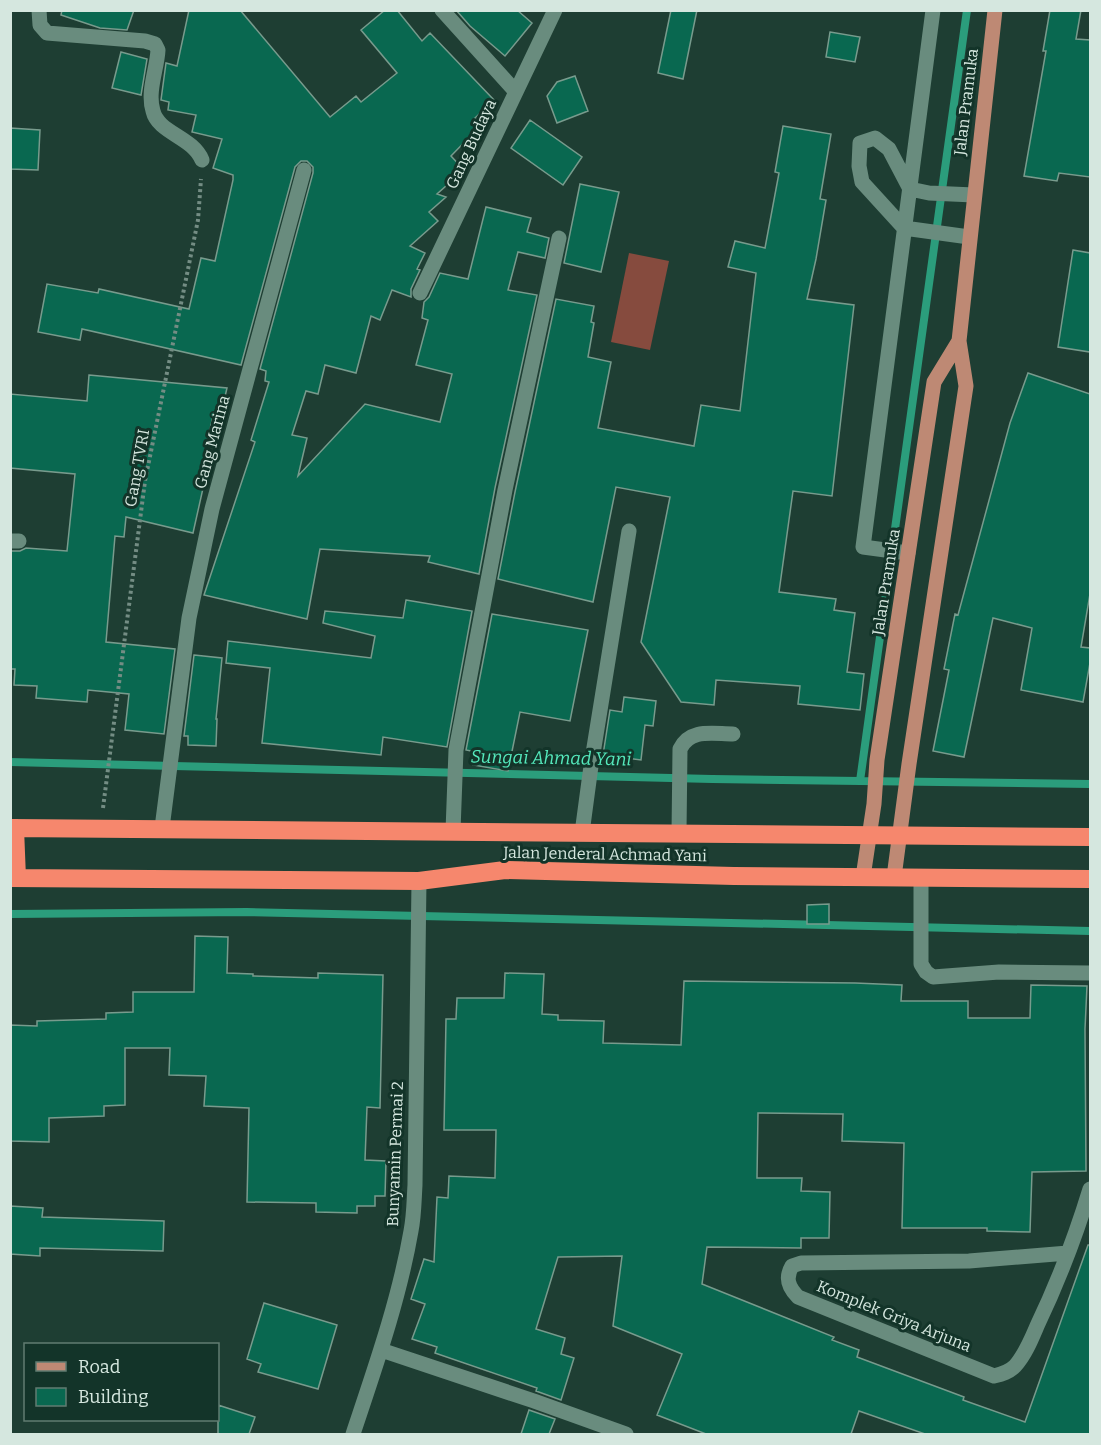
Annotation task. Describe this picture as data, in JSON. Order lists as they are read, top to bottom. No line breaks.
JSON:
{"streets":{"highway":["Jalan Jenderal Achmad Yani"],"main road":["Jalan Pramuka"],"street":["Gang Budaya","Gang Marina","Bunyamin Permai 2","Komplek Griya Arjuna"],"path":["Gang TVRI"]},"crossings":[["Jalan Pramuka","Jalan Jenderal Achmad Yani"],["Gang Marina","Jalan Jenderal Achmad Yani"],["Jalan Jenderal Achmad Yani","Bunyamin Permai 2"]],"water":["Sungai Ahmad Yani"],"legend":["Road","Building"]}
